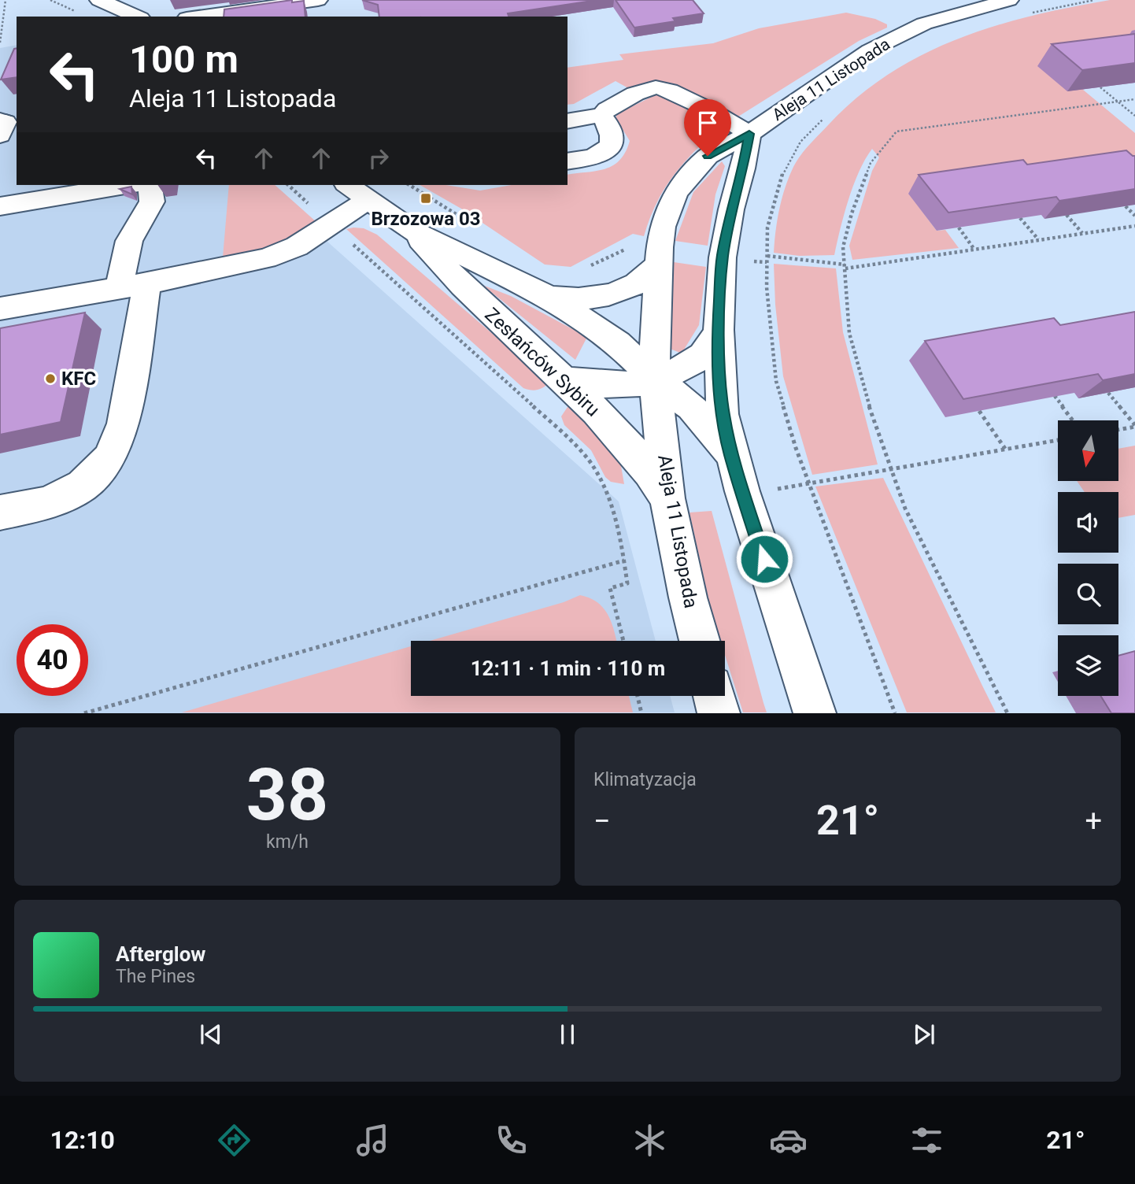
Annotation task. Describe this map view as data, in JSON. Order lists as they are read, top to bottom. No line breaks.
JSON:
{"streets":{"street":["Aleja 11 Listopada","Zesłańców Sybiru"]},"crossings":[["Aleja 11 Listopada","Zesłańców Sybiru"]],"places":{"transit":["Brzozowa 03"],"other":["KFC"]},"north":"bottom","page":{"turn":["100 m","Aleja 11 Listopada"],"limit":"40","trip":"12:11 · 1 min · 110 m","tile":[["38","km/h"],"Klimatyzacja"],"heat":["−","21°","+"],"song":["Afterglow","The Pines"],"tabs":["12:10","21°"]}}
